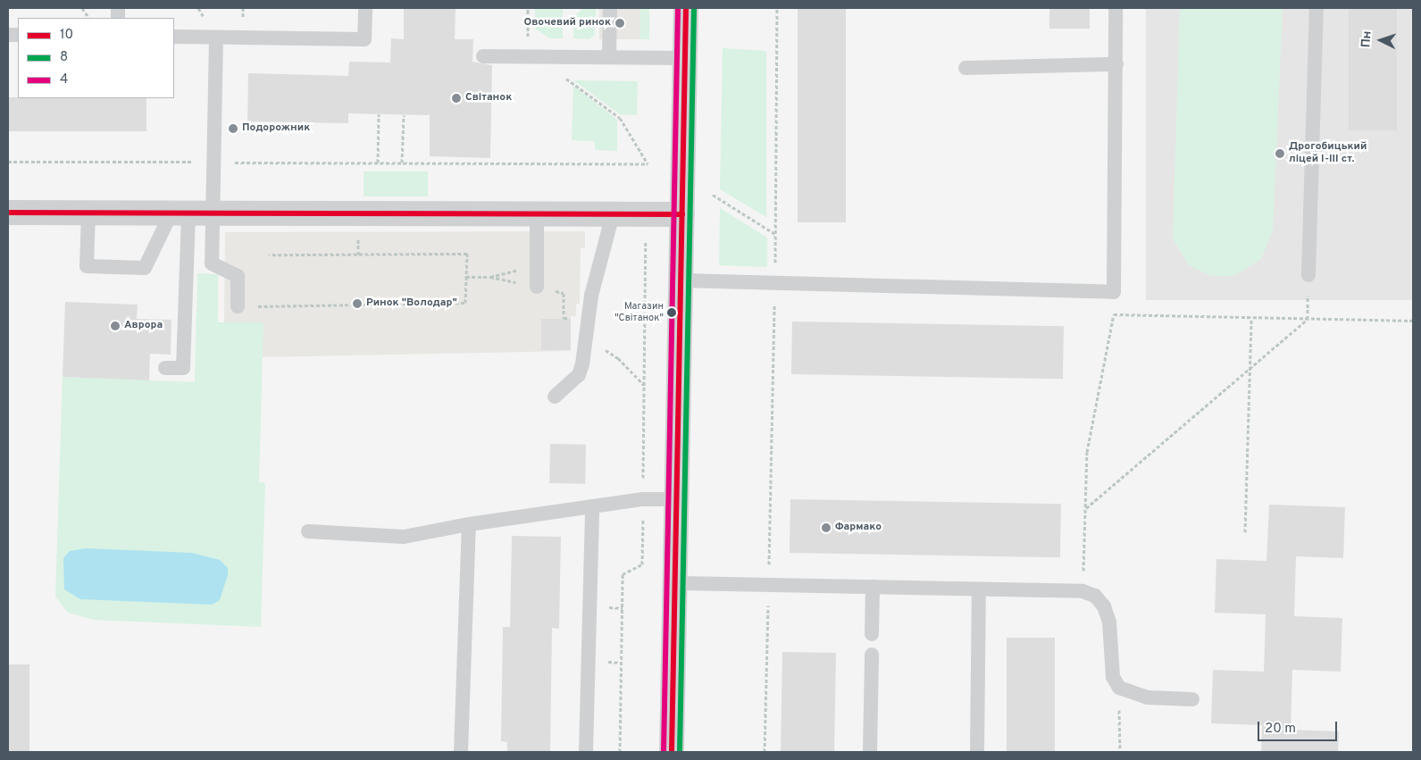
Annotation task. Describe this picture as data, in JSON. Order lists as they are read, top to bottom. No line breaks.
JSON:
{"places":["Овочевий ринок","Світанок","Подорожник","Дрогобицький ліцей І-ІІІ ст.","Ринок \"Володар\"","Магазин \"Світанок\"","Аврора","Фармако"],"lines":["transit line 10","transit line 8","transit line 4"],"legend":["10","8","4"],"scale_bar":"20 m","north":"left"}
